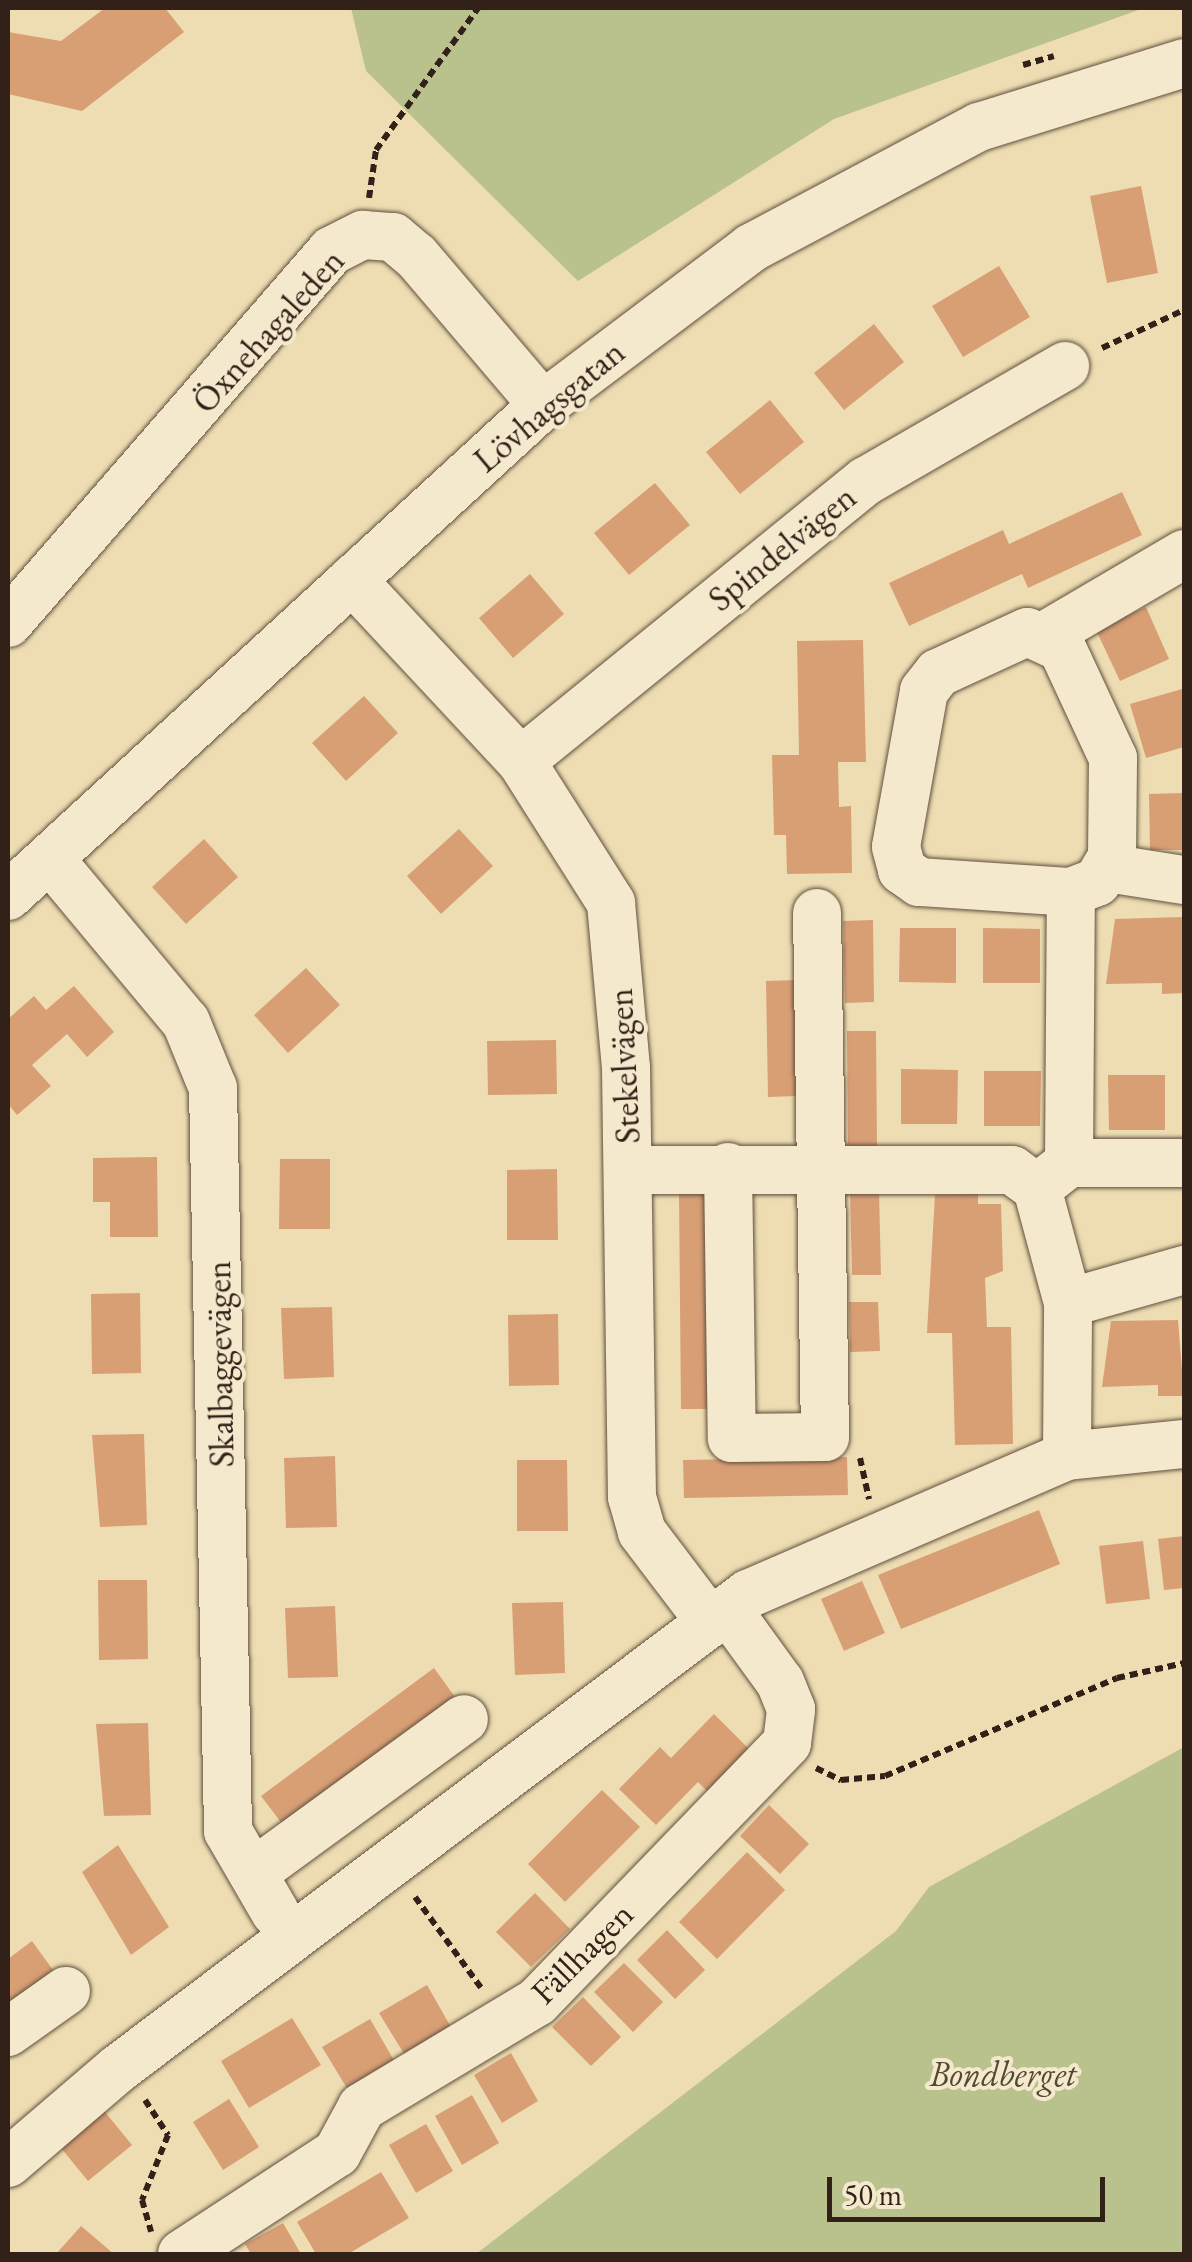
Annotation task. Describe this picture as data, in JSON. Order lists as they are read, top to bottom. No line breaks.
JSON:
{"streets":{"street":["Öxnehagaleden","Lövhagsgatan","Spindelvägen","Stekelvägen","Skalbaggevägen","Fällhagen"]},"crossings":[["Öxnehagaleden","Lövhagsgatan"],["Lövhagsgatan","Stekelvägen"],["Lövhagsgatan","Skalbaggevägen"],["Spindelvägen","Stekelvägen"]],"parks":["Bondberget"],"scale_bar":"50 m"}
